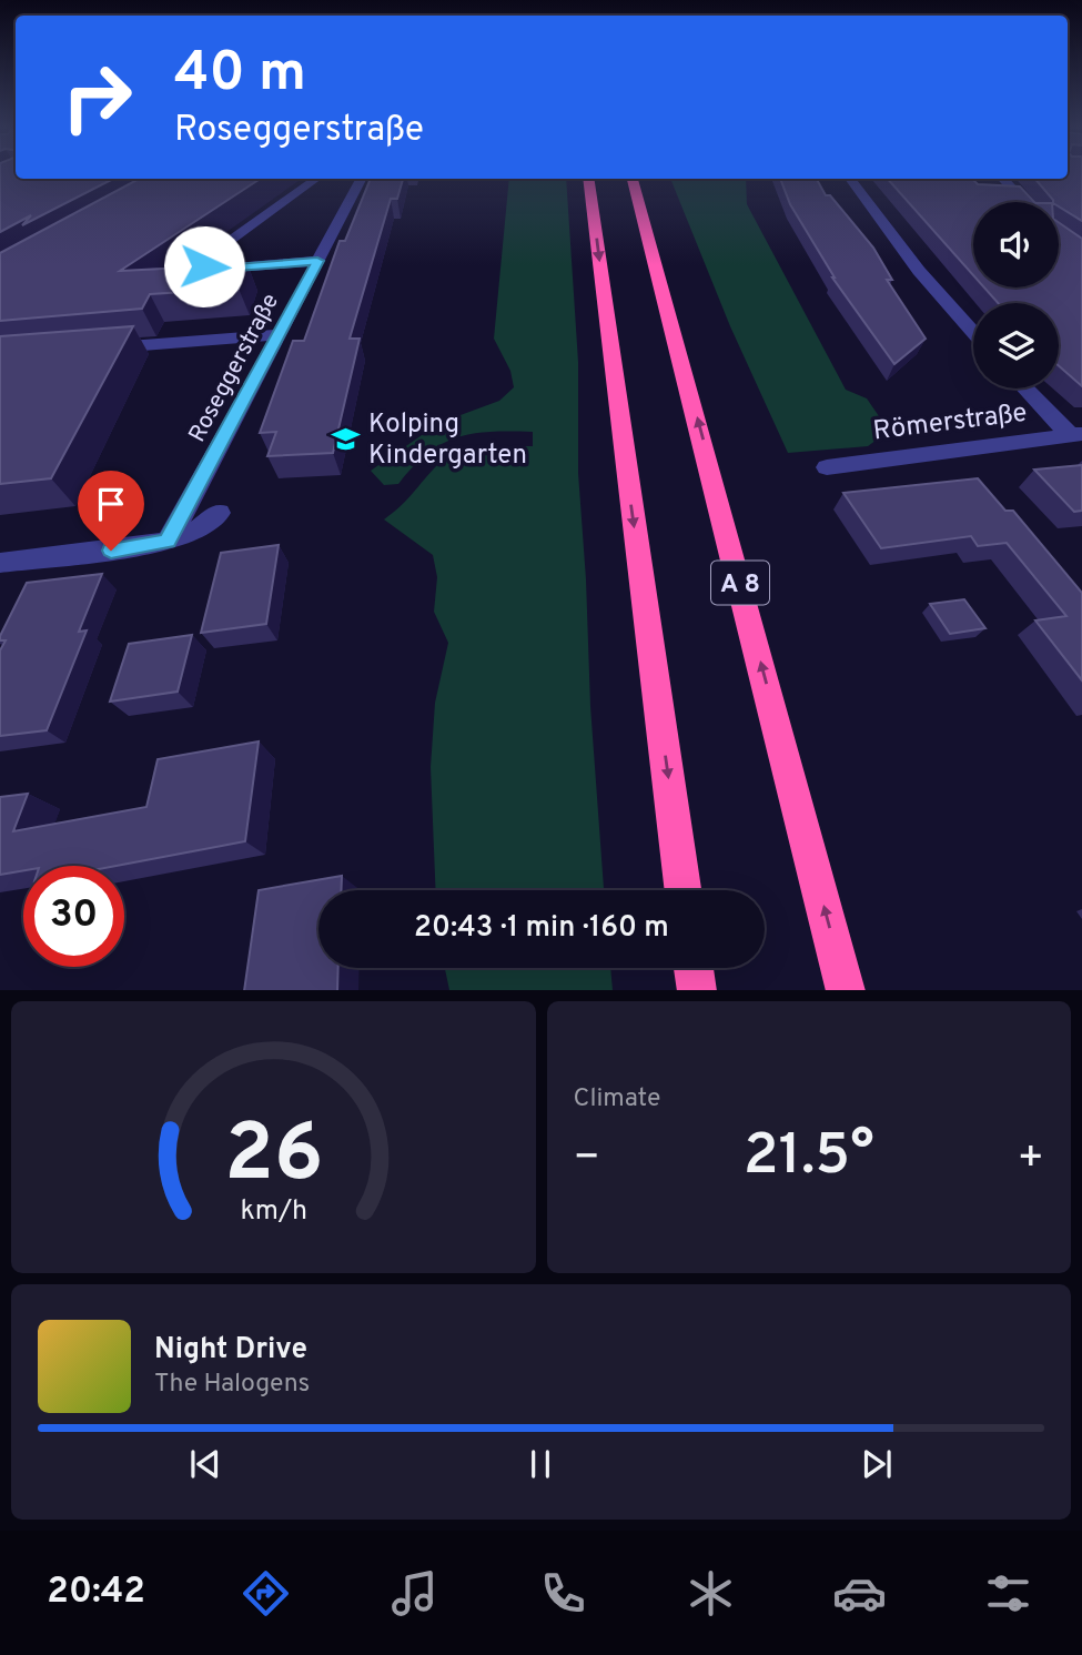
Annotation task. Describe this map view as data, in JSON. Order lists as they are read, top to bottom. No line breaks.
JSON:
{"streets":{"highway":["A 8"],"street":["Roseggerstraße","Römerstraße"]},"places":{"school or university":["Kolping Kindergarten"]},"page":{"turn":["40 m","Roseggerstraße"],"limit":"30","trip":"20:43 · 1 min · 160 m","tile":"Climate","heat":["−","21.5°","+"],"song":["Night Drive","The Halogens"],"tabs":"20:42","gauge":["26","km/h"]}}
